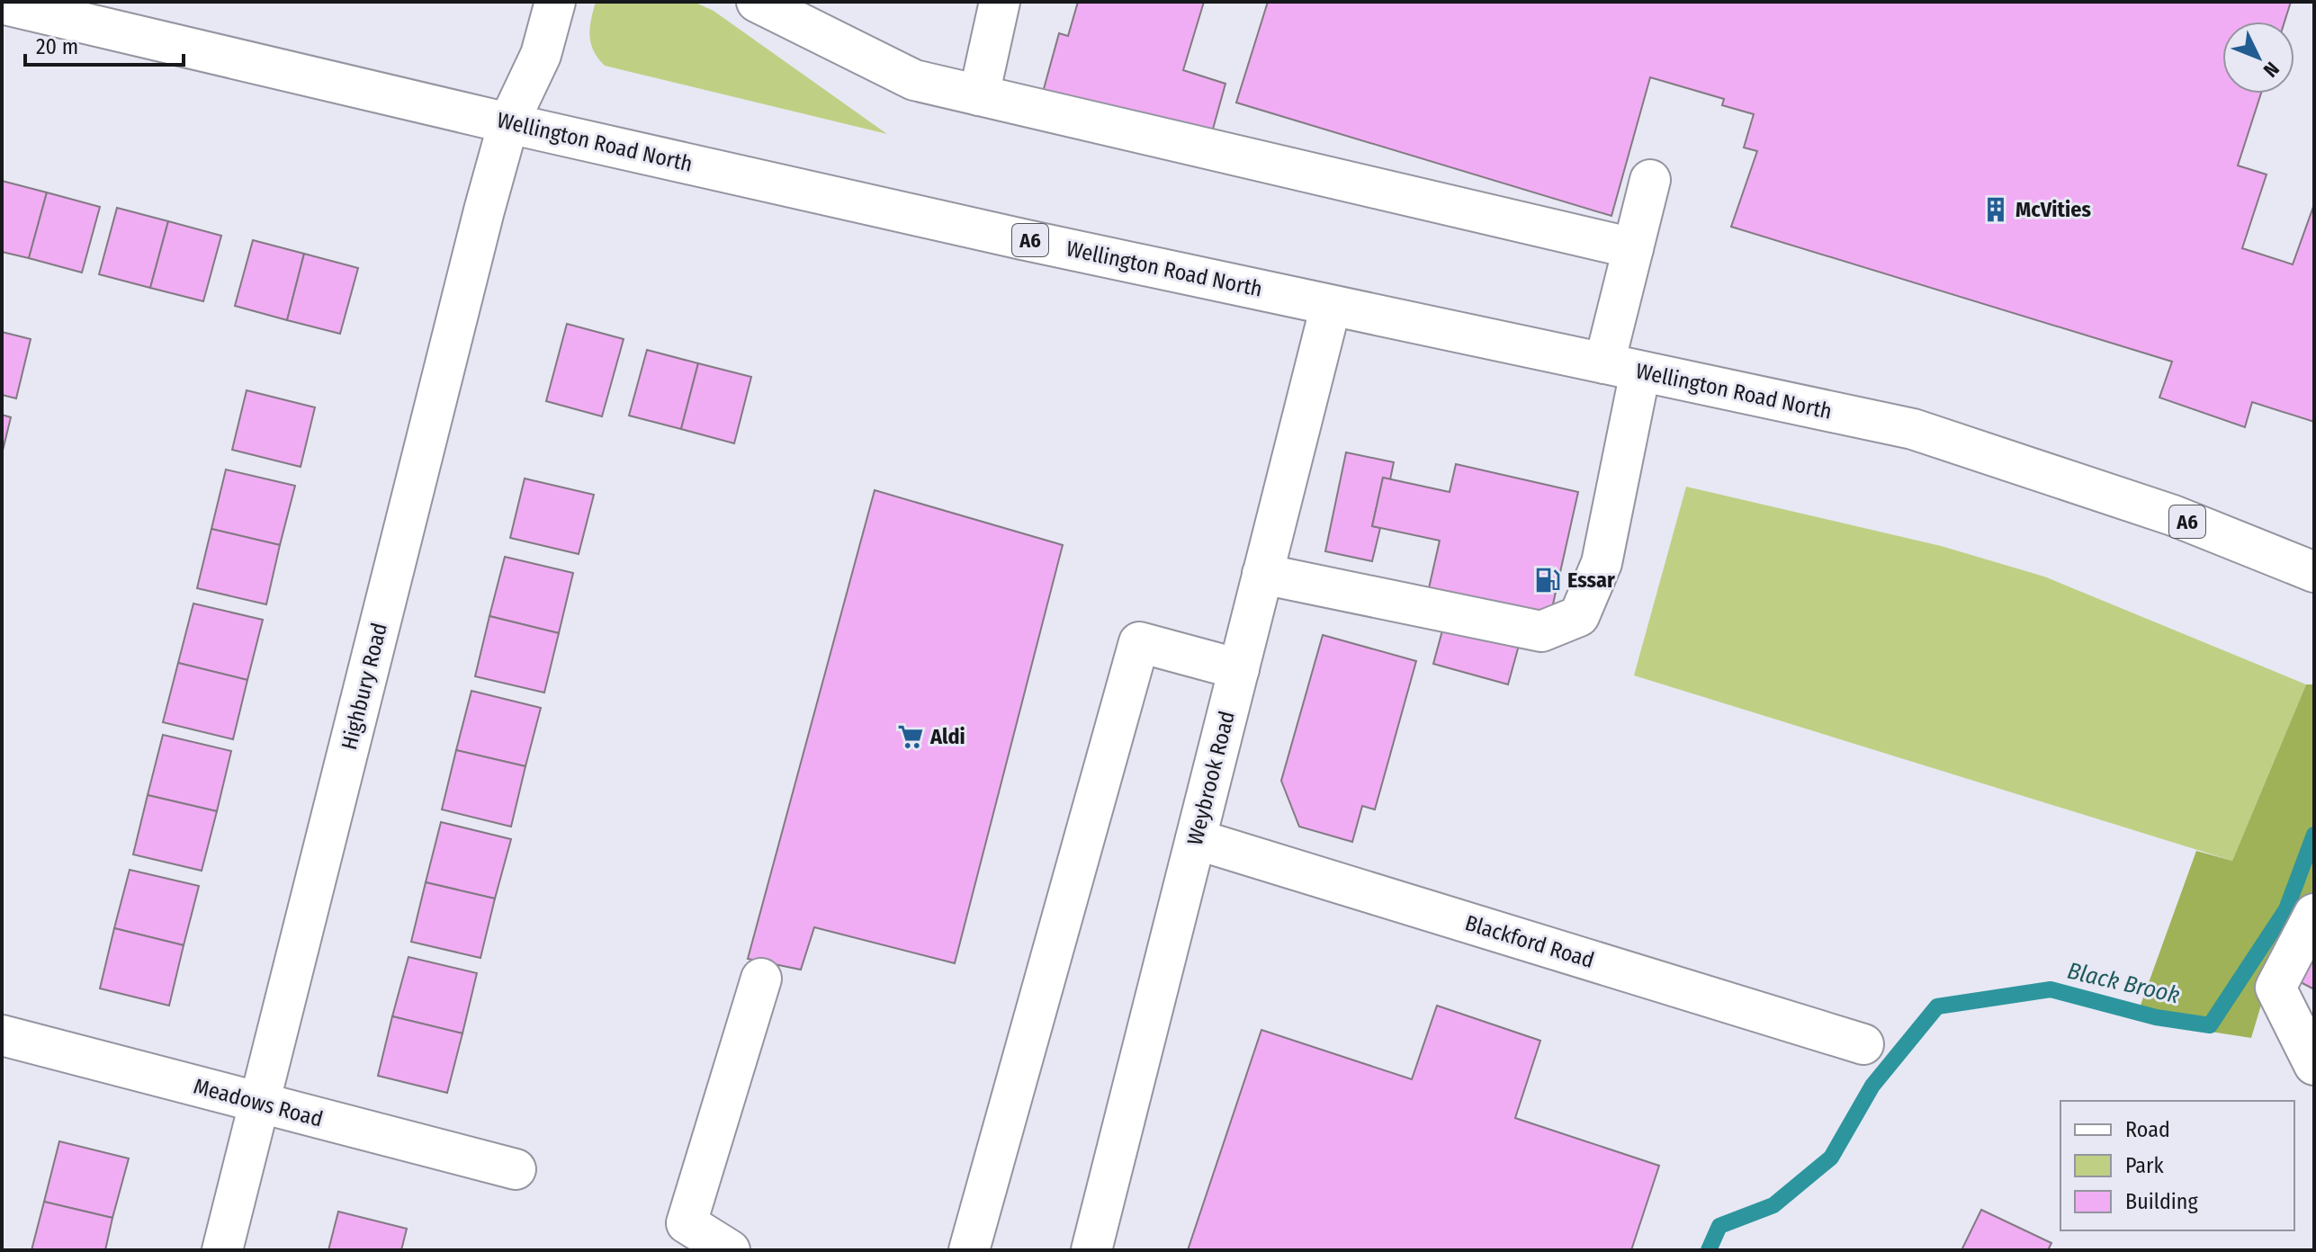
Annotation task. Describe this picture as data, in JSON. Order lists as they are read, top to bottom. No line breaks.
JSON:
{"streets":{"main road":["Wellington Road North","A6","Highbury Road","Weybrook Road","Blackford Road","Meadows Road"]},"crossings":[["Wellington Road North","Highbury Road"],["Wellington Road North","Weybrook Road"],["Highbury Road","Meadows Road"],["Weybrook Road","Blackford Road"]],"water":["Black Brook"],"places":{"building":["McVities"],"fuel station":["Essar"],"supermarket":["Aldi"]},"legend":["Road","Park","Building"],"scale_bar":"20 m","north":"bottom right"}
